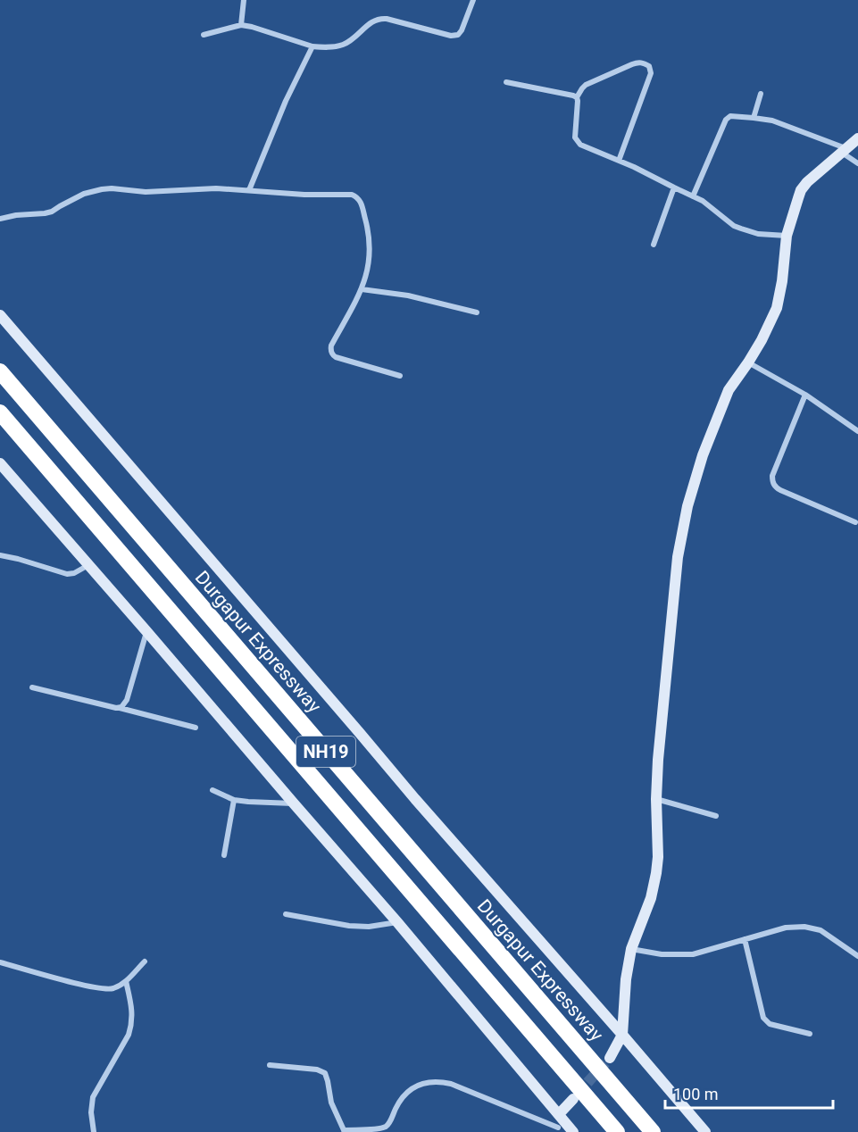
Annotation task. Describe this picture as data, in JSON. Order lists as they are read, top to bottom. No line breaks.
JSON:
{"streets":{"highway":["Durgapur Expressway","NH19"]},"scale_bar":"100 m"}
